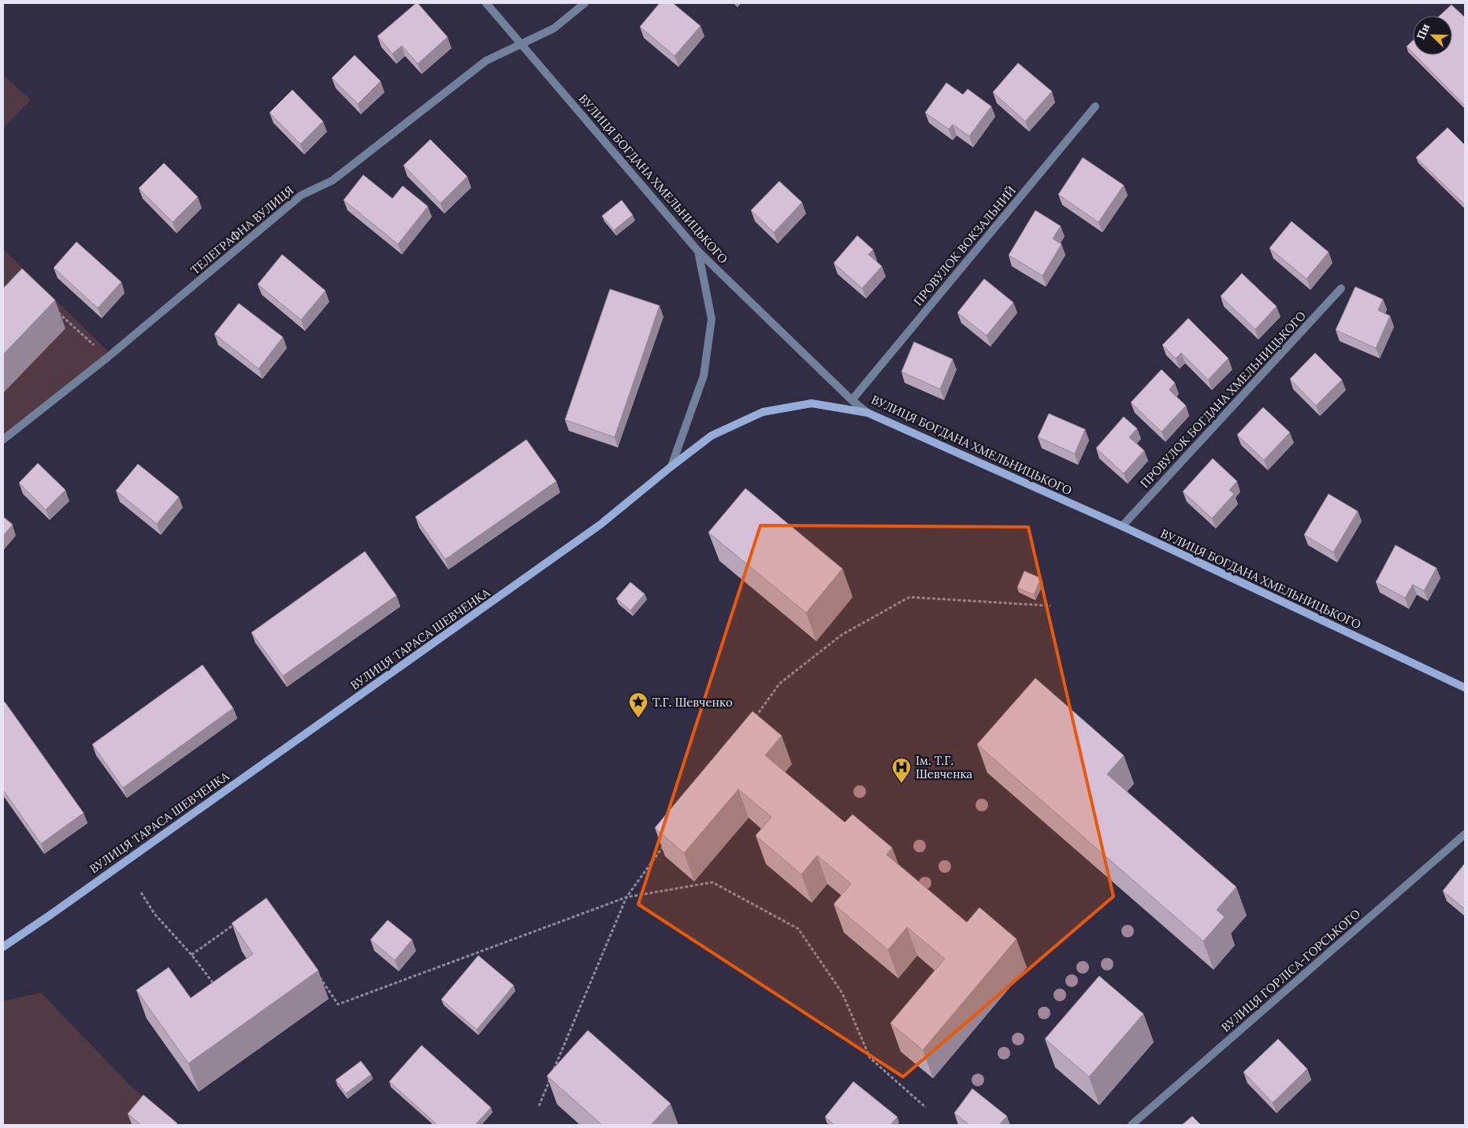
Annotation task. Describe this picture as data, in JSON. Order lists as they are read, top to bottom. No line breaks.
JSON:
{"streets":{"main road":["ВУЛИЦЯ БОГДАНА ХМЕЛЬНИЦЬКОГО","ВУЛИЦЯ ТАРАСА ШЕВЧЕНКА"],"street":["ТЕЛЕГРАФНА ВУЛИЦЯ","ПРОВУЛОК ВОКЗАЛЬНИЙ","ПРОВУЛОК БОГДАНА ХМЕЛЬНИЦЬКОГО","ВУЛИЦЯ ГОРЛІСА-ГОРСЬКОГО"]},"crossings":[["ВУЛИЦЯ БОГДАНА ХМЕЛЬНИЦЬКОГО","ТЕЛЕГРАФНА ВУЛИЦЯ"],["ВУЛИЦЯ БОГДАНА ХМЕЛЬНИЦЬКОГО","ПРОВУЛОК ВОКЗАЛЬНИЙ"],["ВУЛИЦЯ БОГДАНА ХМЕЛЬНИЦЬКОГО","ПРОВУЛОК БОГДАНА ХМЕЛЬНИЦЬКОГО"],["ВУЛИЦЯ БОГДАНА ХМЕЛЬНИЦЬКОГО","ВУЛИЦЯ ТАРАСА ШЕВЧЕНКА"]],"places":{"place":["Т.Г. Шевченко"],"hospital":["Ім. Т.Г. Шевченка"]},"north":"top left"}
